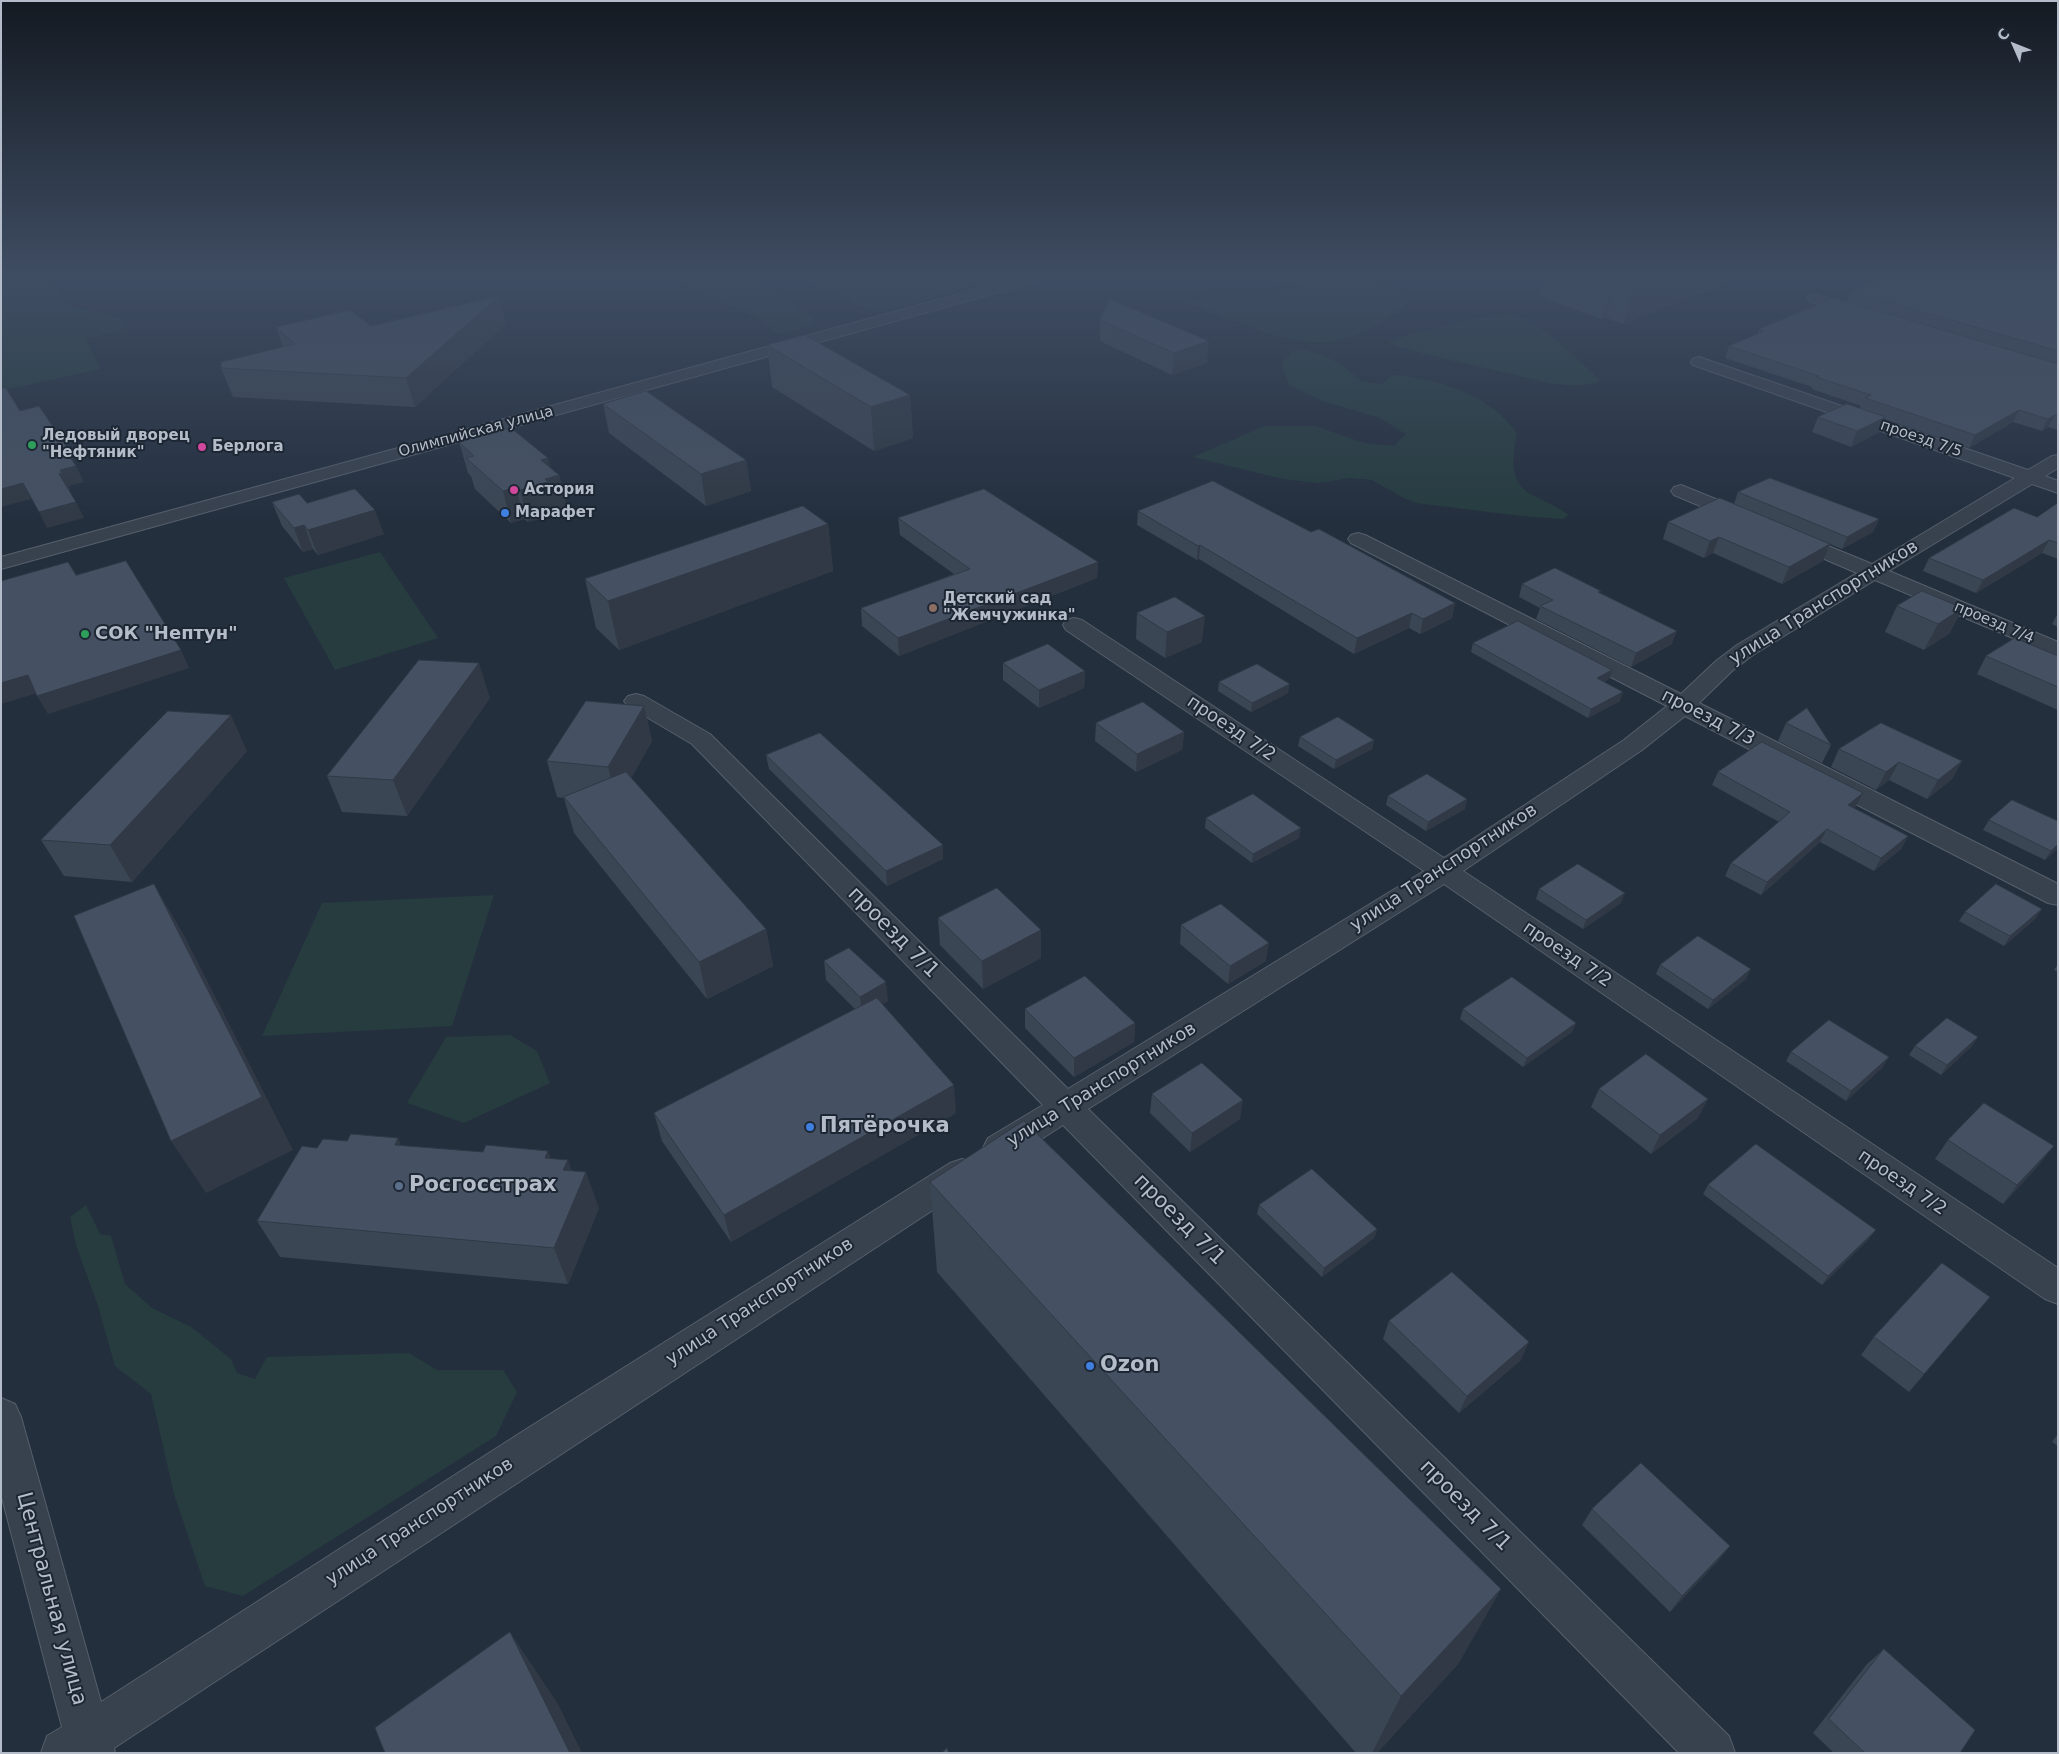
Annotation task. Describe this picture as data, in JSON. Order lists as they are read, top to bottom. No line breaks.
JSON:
{"streets":{"street":["Олимпийская улица","проезд 7/5","улица Транспортников","проезд 7/4","проезд 7/3","проезд 7/2","проезд 7/1","Центральная улица"]},"crossings":[["проезд 7/5","улица Транспортников"],["улица Транспортников","проезд 7/4"],["улица Транспортников","проезд 7/3"],["улица Транспортников","проезд 7/2"],["улица Транспортников","проезд 7/1"],["улица Транспортников","Центральная улица"]],"places":["Ледовый дворец \"Нефтяник\"","Берлога","Астория","Марафет","Детский сад \"Жемчужинка\"","СОК \"Нептун\"","Пятёрочка","Росгосстрах","Ozon"],"north":"top left"}
